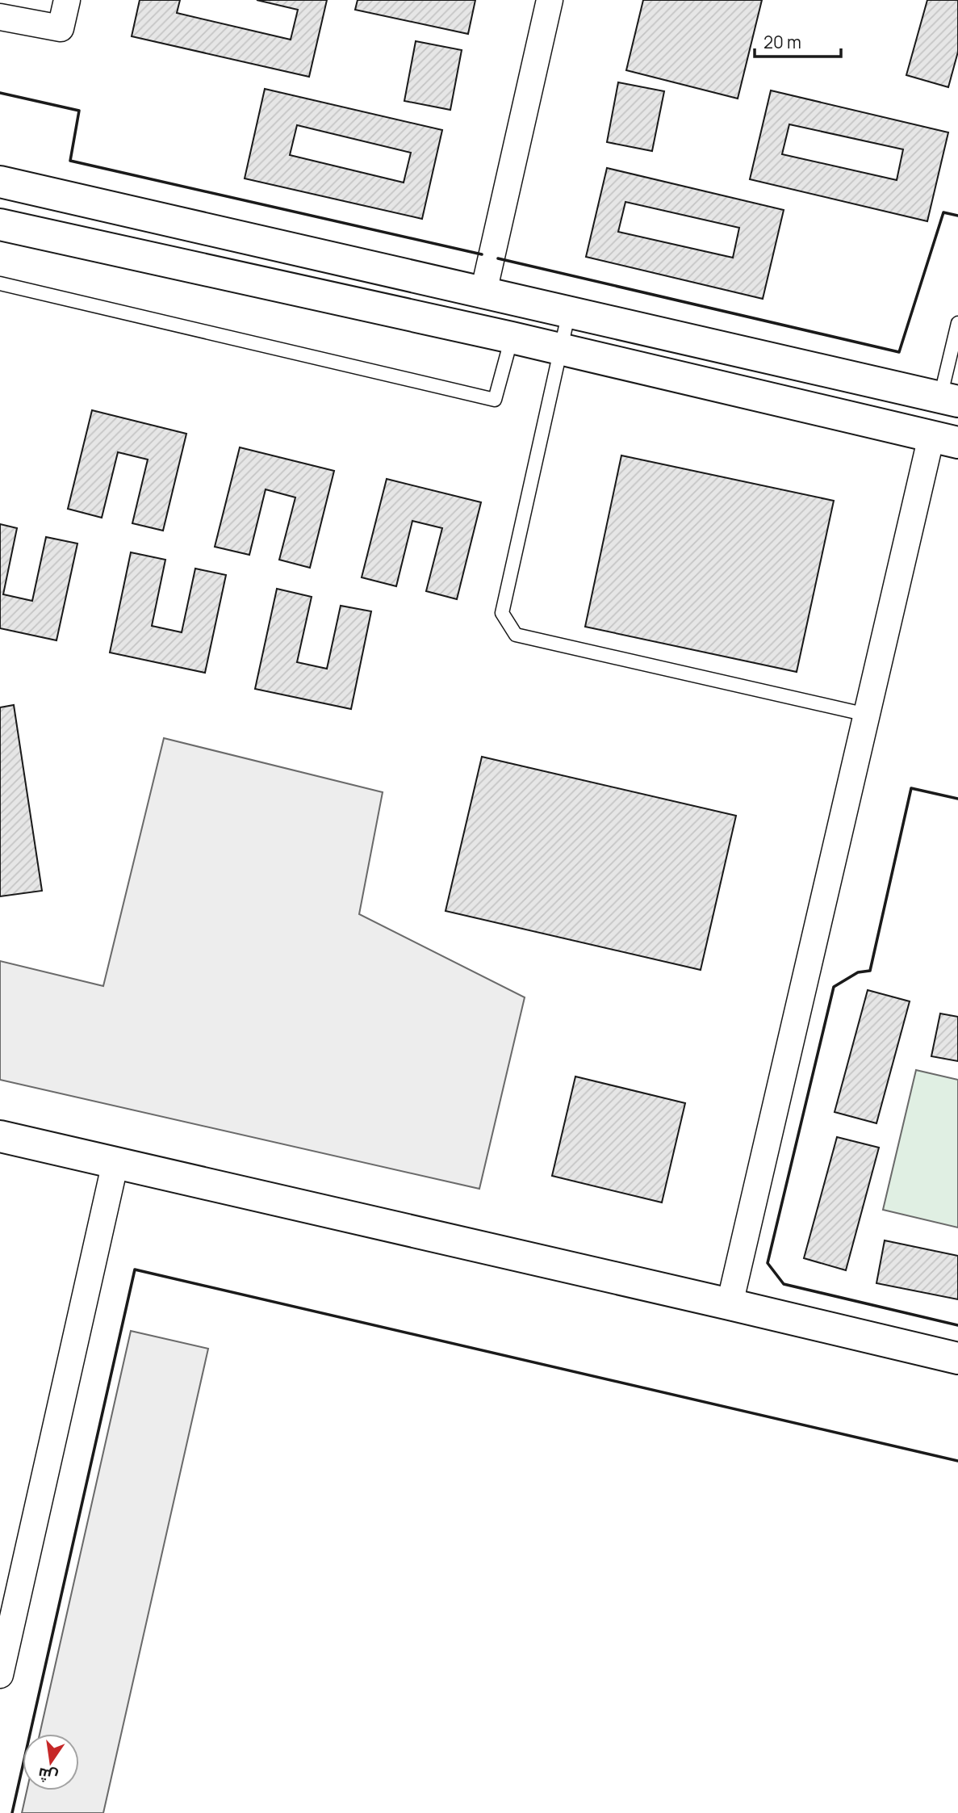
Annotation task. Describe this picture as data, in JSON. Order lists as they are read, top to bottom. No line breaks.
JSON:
{"scale_bar":"20 m","north":"bottom"}
